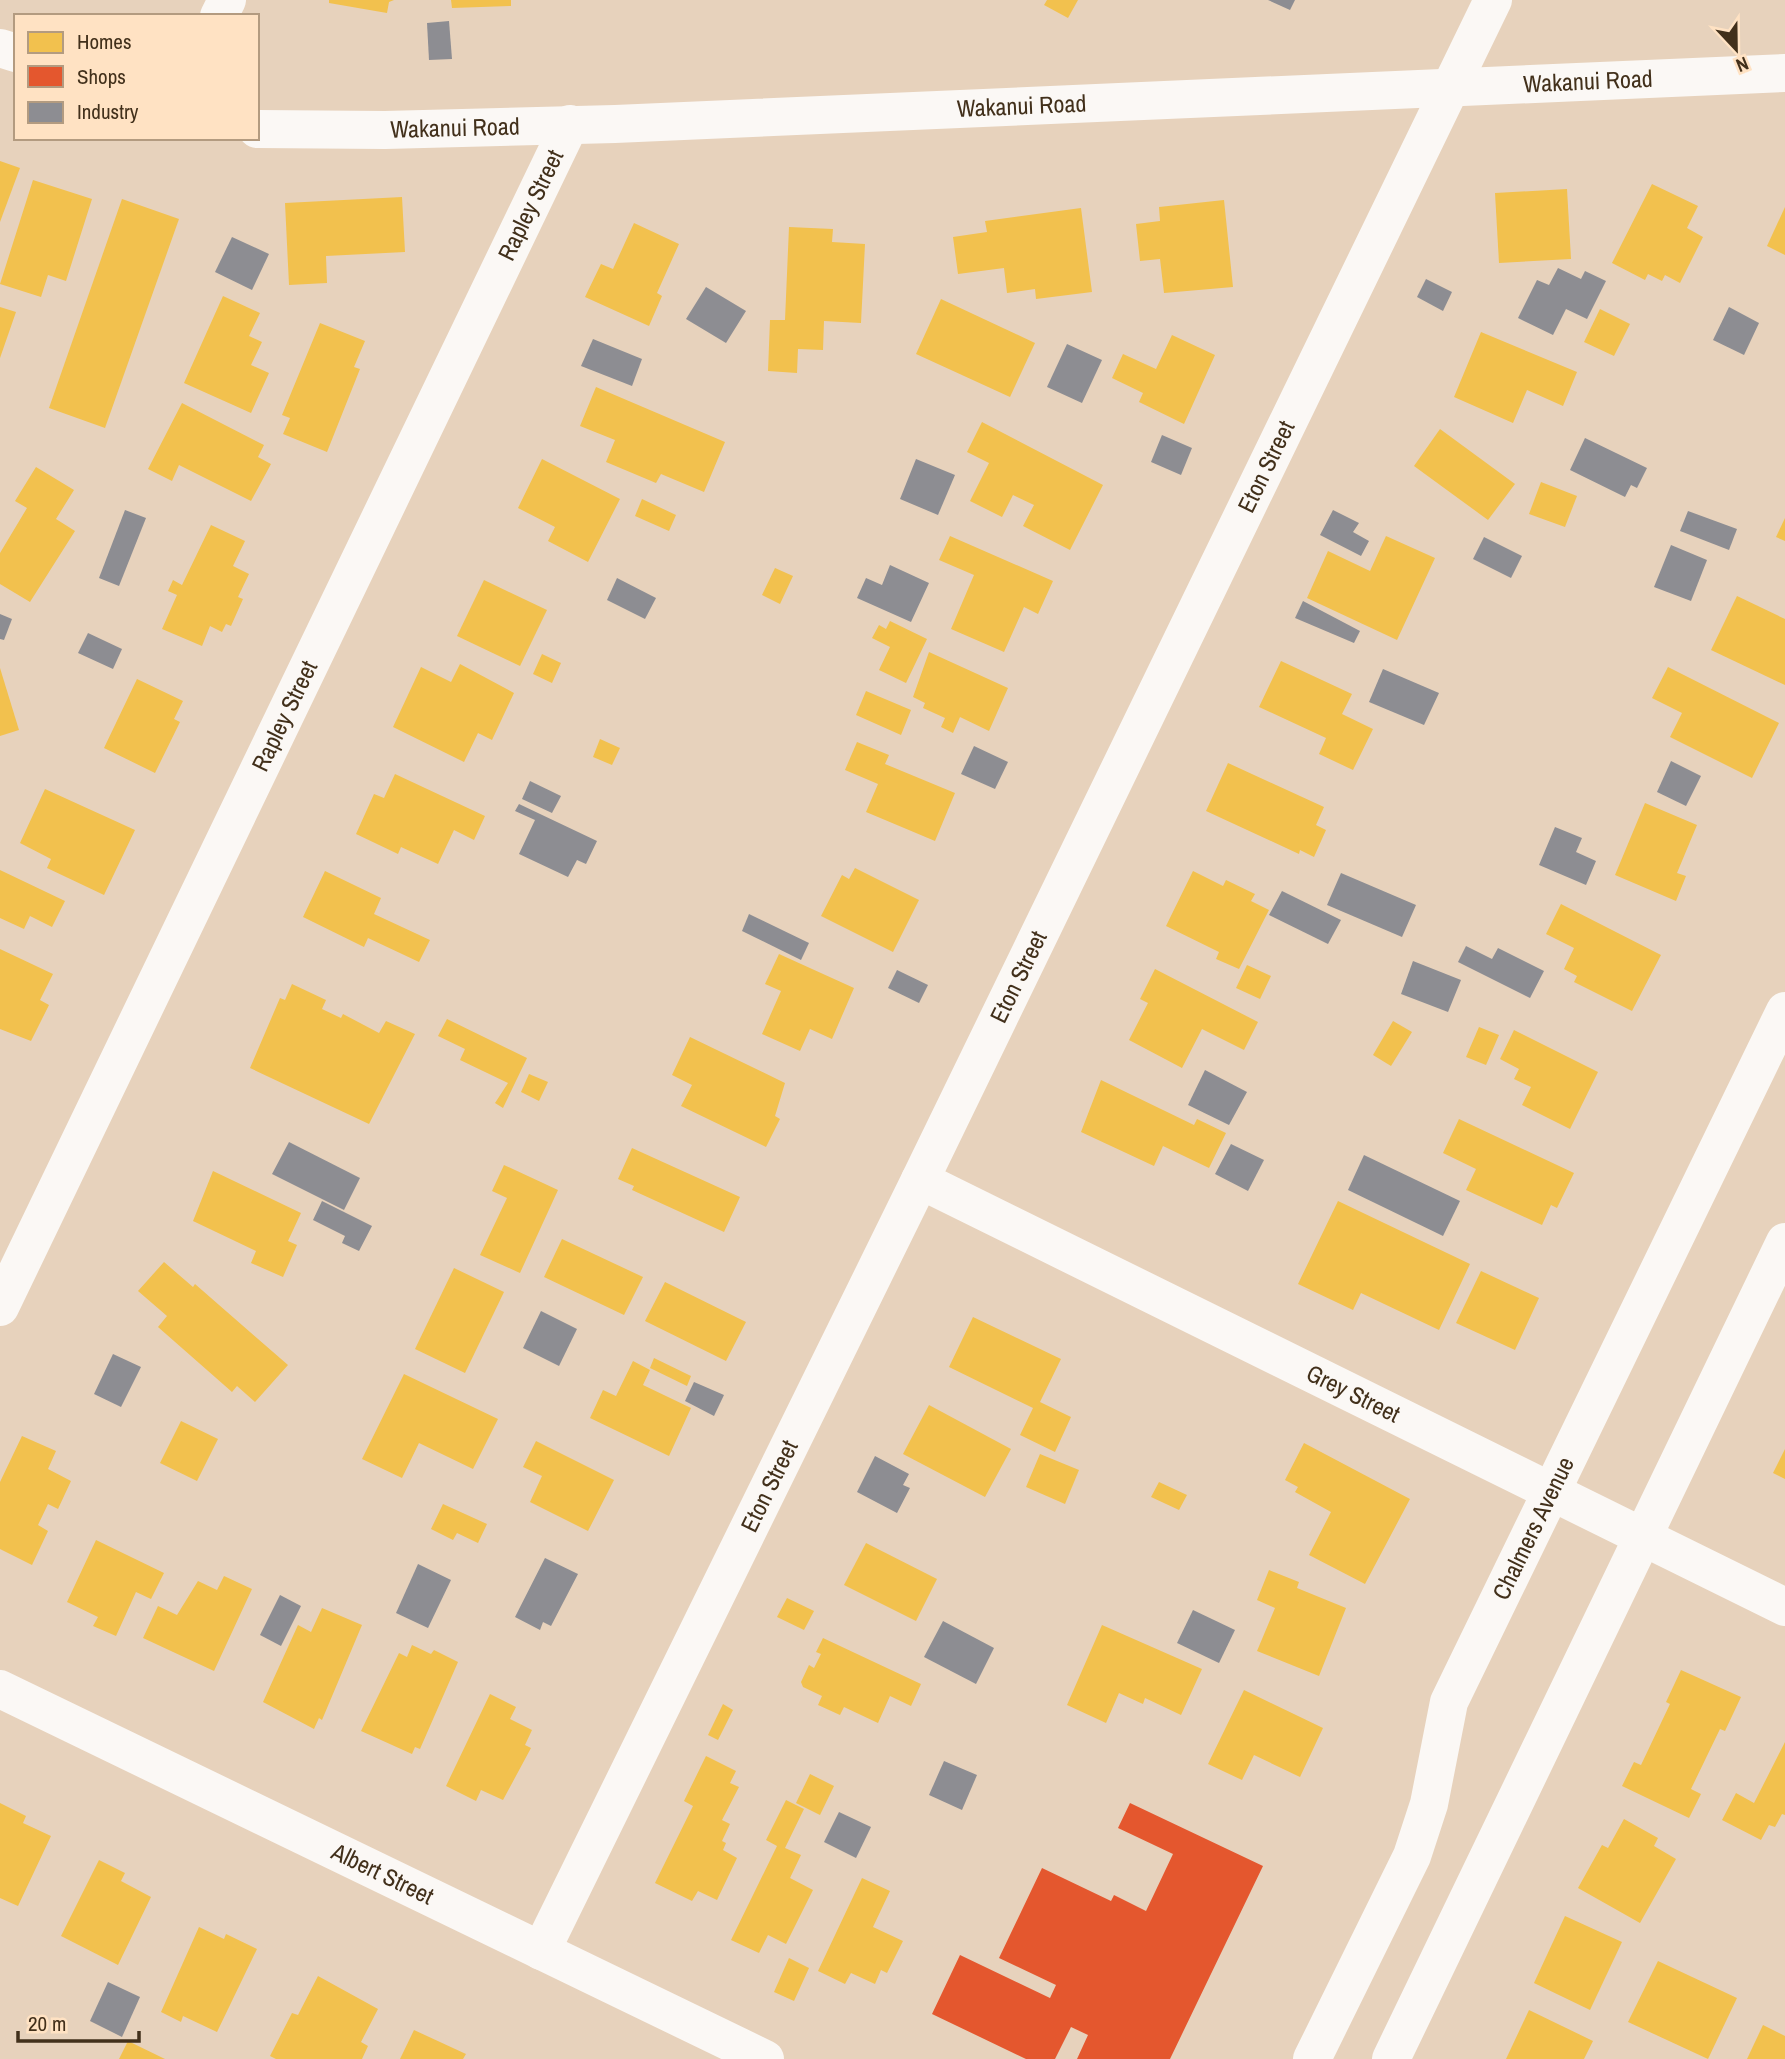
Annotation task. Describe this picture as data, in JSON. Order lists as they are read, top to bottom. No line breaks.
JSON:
{"streets":{"street":["Wakanui Road","Rapley Street","Eton Street","Grey Street","Chalmers Avenue","Albert Street"]},"crossings":[["Wakanui Road","Rapley Street"],["Wakanui Road","Eton Street"],["Eton Street","Grey Street"],["Eton Street","Albert Street"],["Grey Street","Chalmers Avenue"]],"legend":["Homes","Shops","Industry"],"scale_bar":"20 m","north":"bottom"}
